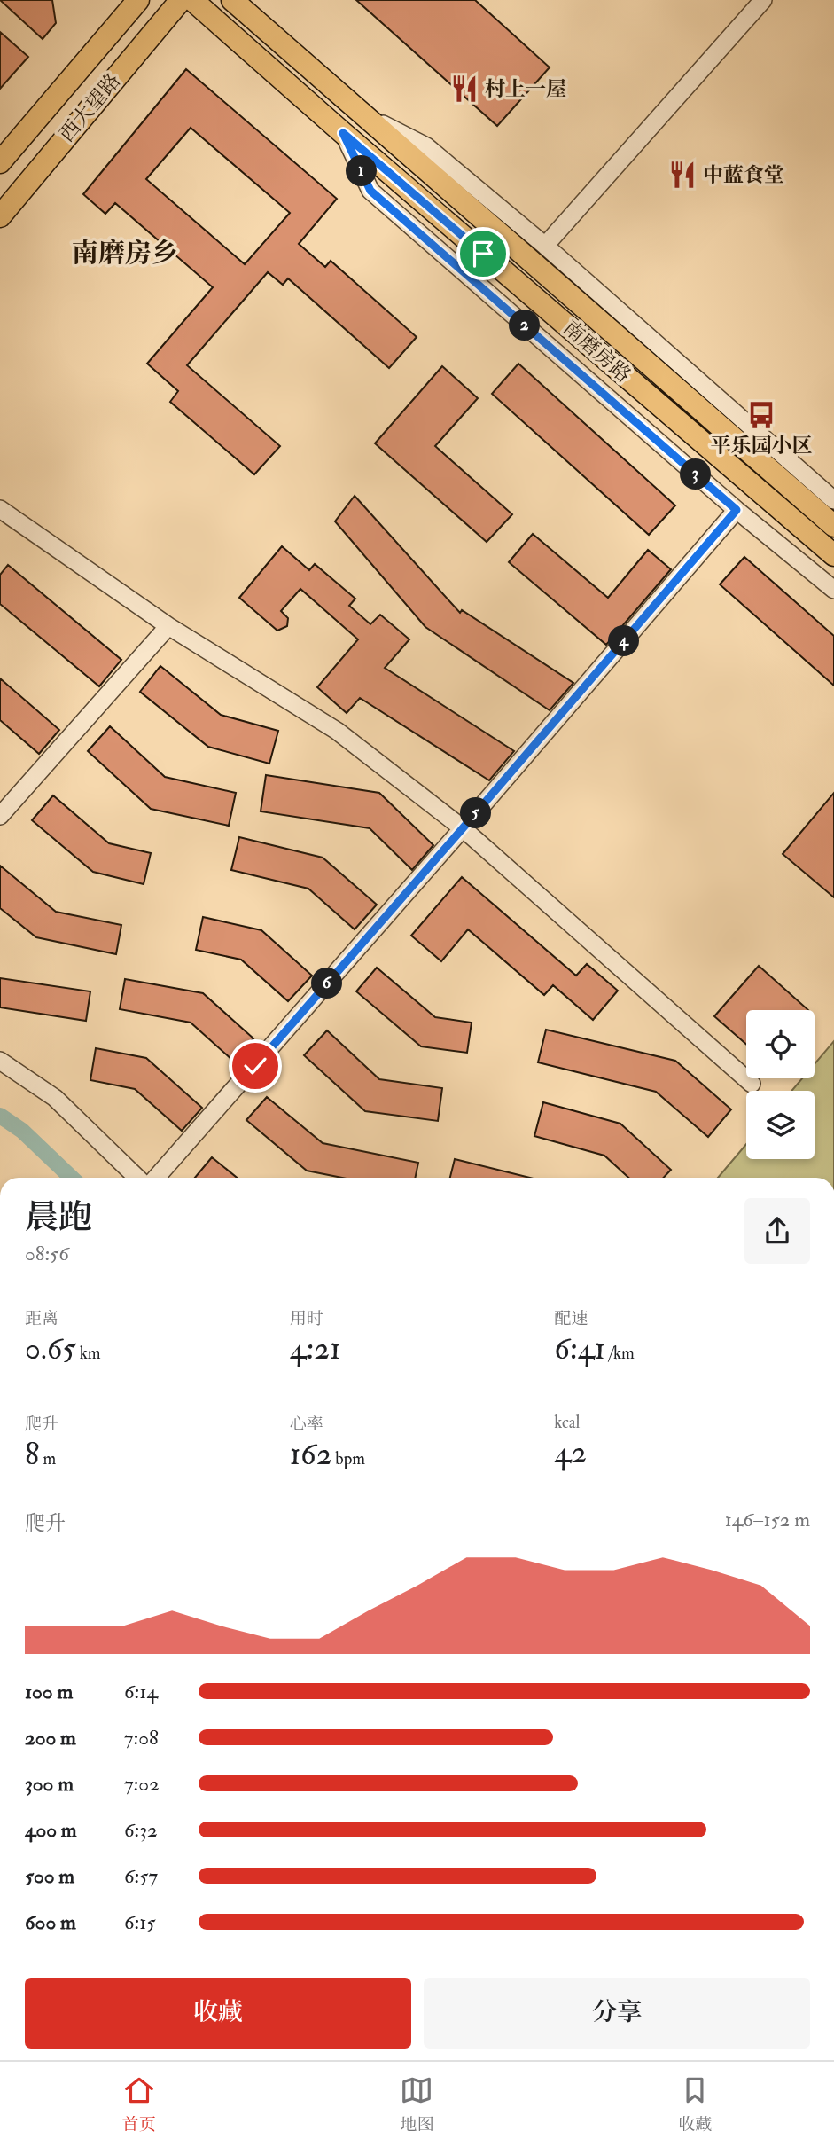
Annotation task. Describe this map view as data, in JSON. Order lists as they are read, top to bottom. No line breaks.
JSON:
{"streets":{"main road":["西大望路","南磨房路"]},"districts":["南磨房乡"],"places":{"restaurant":["村上一屋","中蓝食堂"],"bus stop":["平乐园小区"]},"page":{"pins":["1","2","3","4","5","6"],"heading":["晨跑","08:56"],"stats":[["距离","0.65 km"],["用时","4:21"],["配速","6:41 /km"],["爬升","8 m"],["心率","162 bpm"],["kcal","42"]],"chart":["爬升","146–152 m"],"list":[{"name":"100 m","note":"6:14"},{"name":"200 m","note":"7:08"},{"name":"300 m","note":"7:02"},{"name":"400 m","note":"6:32"},{"name":"500 m","note":"6:57"},{"name":"600 m","note":"6:15"}],"buttons":["收藏","分享"],"tabs":["首页","地图","收藏"]}}
